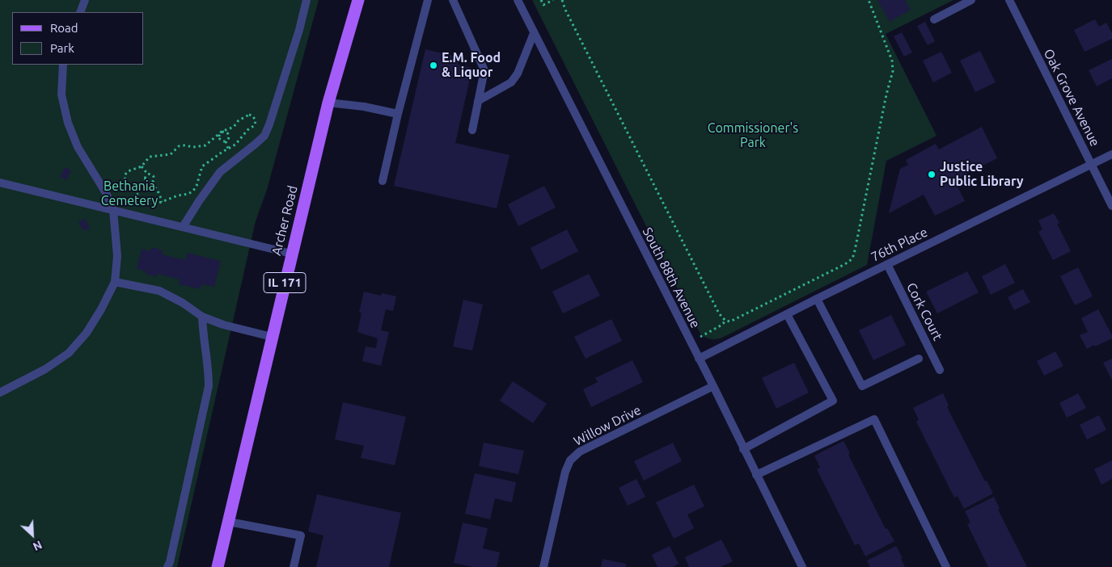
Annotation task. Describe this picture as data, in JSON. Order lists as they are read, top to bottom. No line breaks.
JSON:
{"streets":{"main road":["Archer Road","IL 171"],"street":["Oak Grove Avenue","76th Place","South 88th Avenue","Cork Court","Willow Drive"]},"crossings":[["Oak Grove Avenue","76th Place"],["76th Place","South 88th Avenue"],["76th Place","Cork Court"],["South 88th Avenue","Willow Drive"]],"parks":["Commissioner's Park","Bethania Cemetery"],"places":["E.M. Food & Liquor","Justice Public Library"],"legend":["Road","Park"],"north":"bottom right"}
